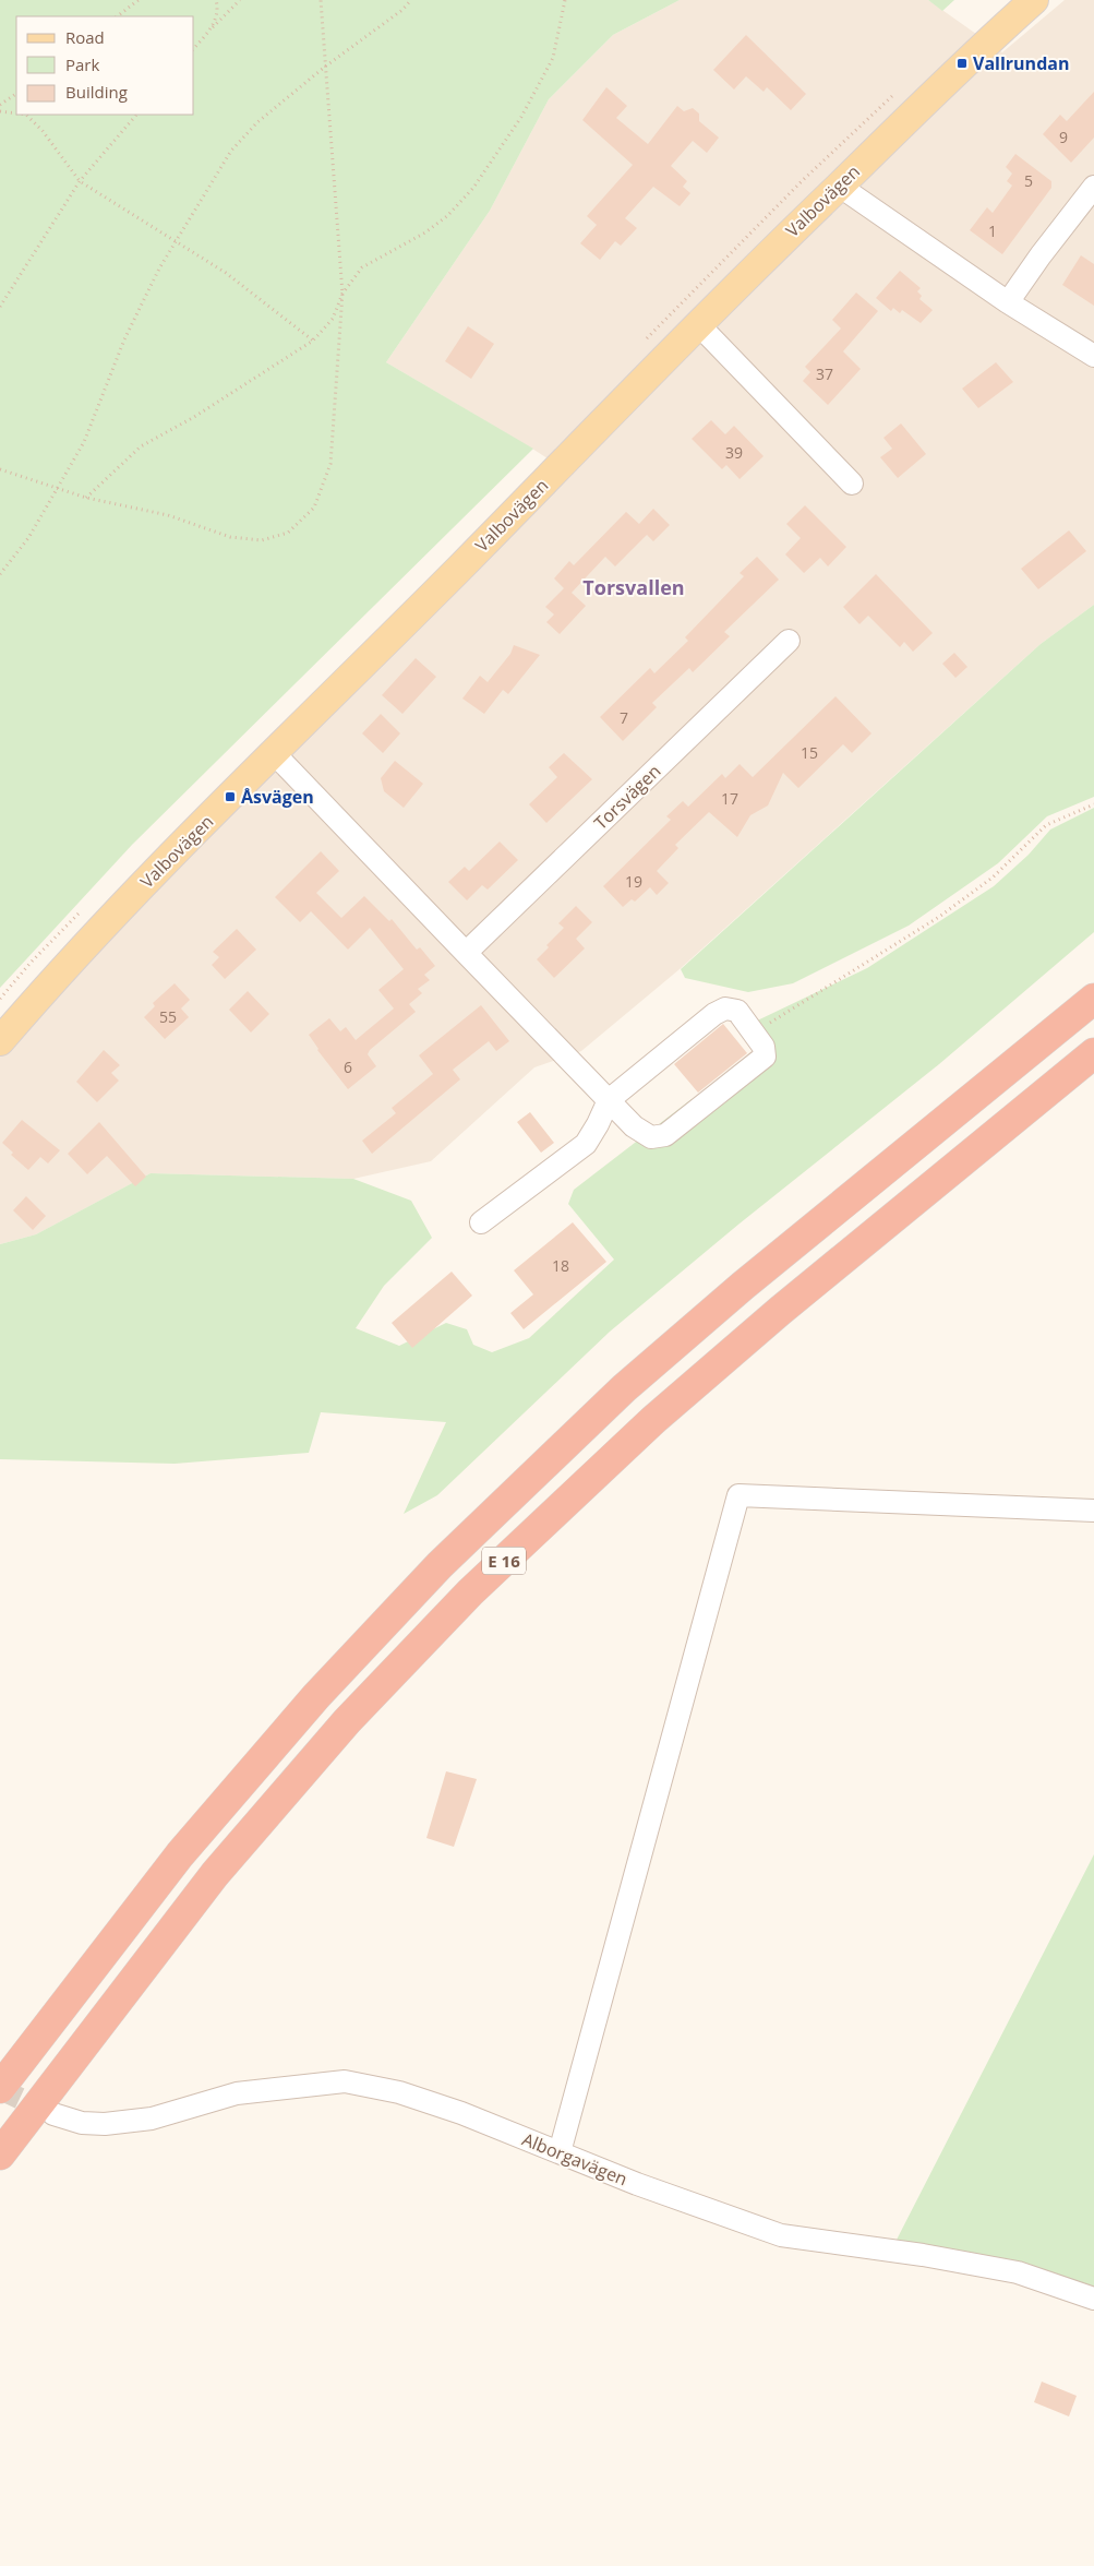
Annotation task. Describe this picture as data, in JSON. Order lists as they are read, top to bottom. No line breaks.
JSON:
{"streets":{"highway":["E 16"],"main road":["Valbovägen"],"street":["Torsvägen","Alborgavägen"]},"districts":["Torsvallen"],"places":{"transit":["Vallrundan","Åsvägen"]},"house_numbers":["9","5","1","37","39","7","15","17","19","55","6","18"],"legend":["Road","Park","Building"]}
